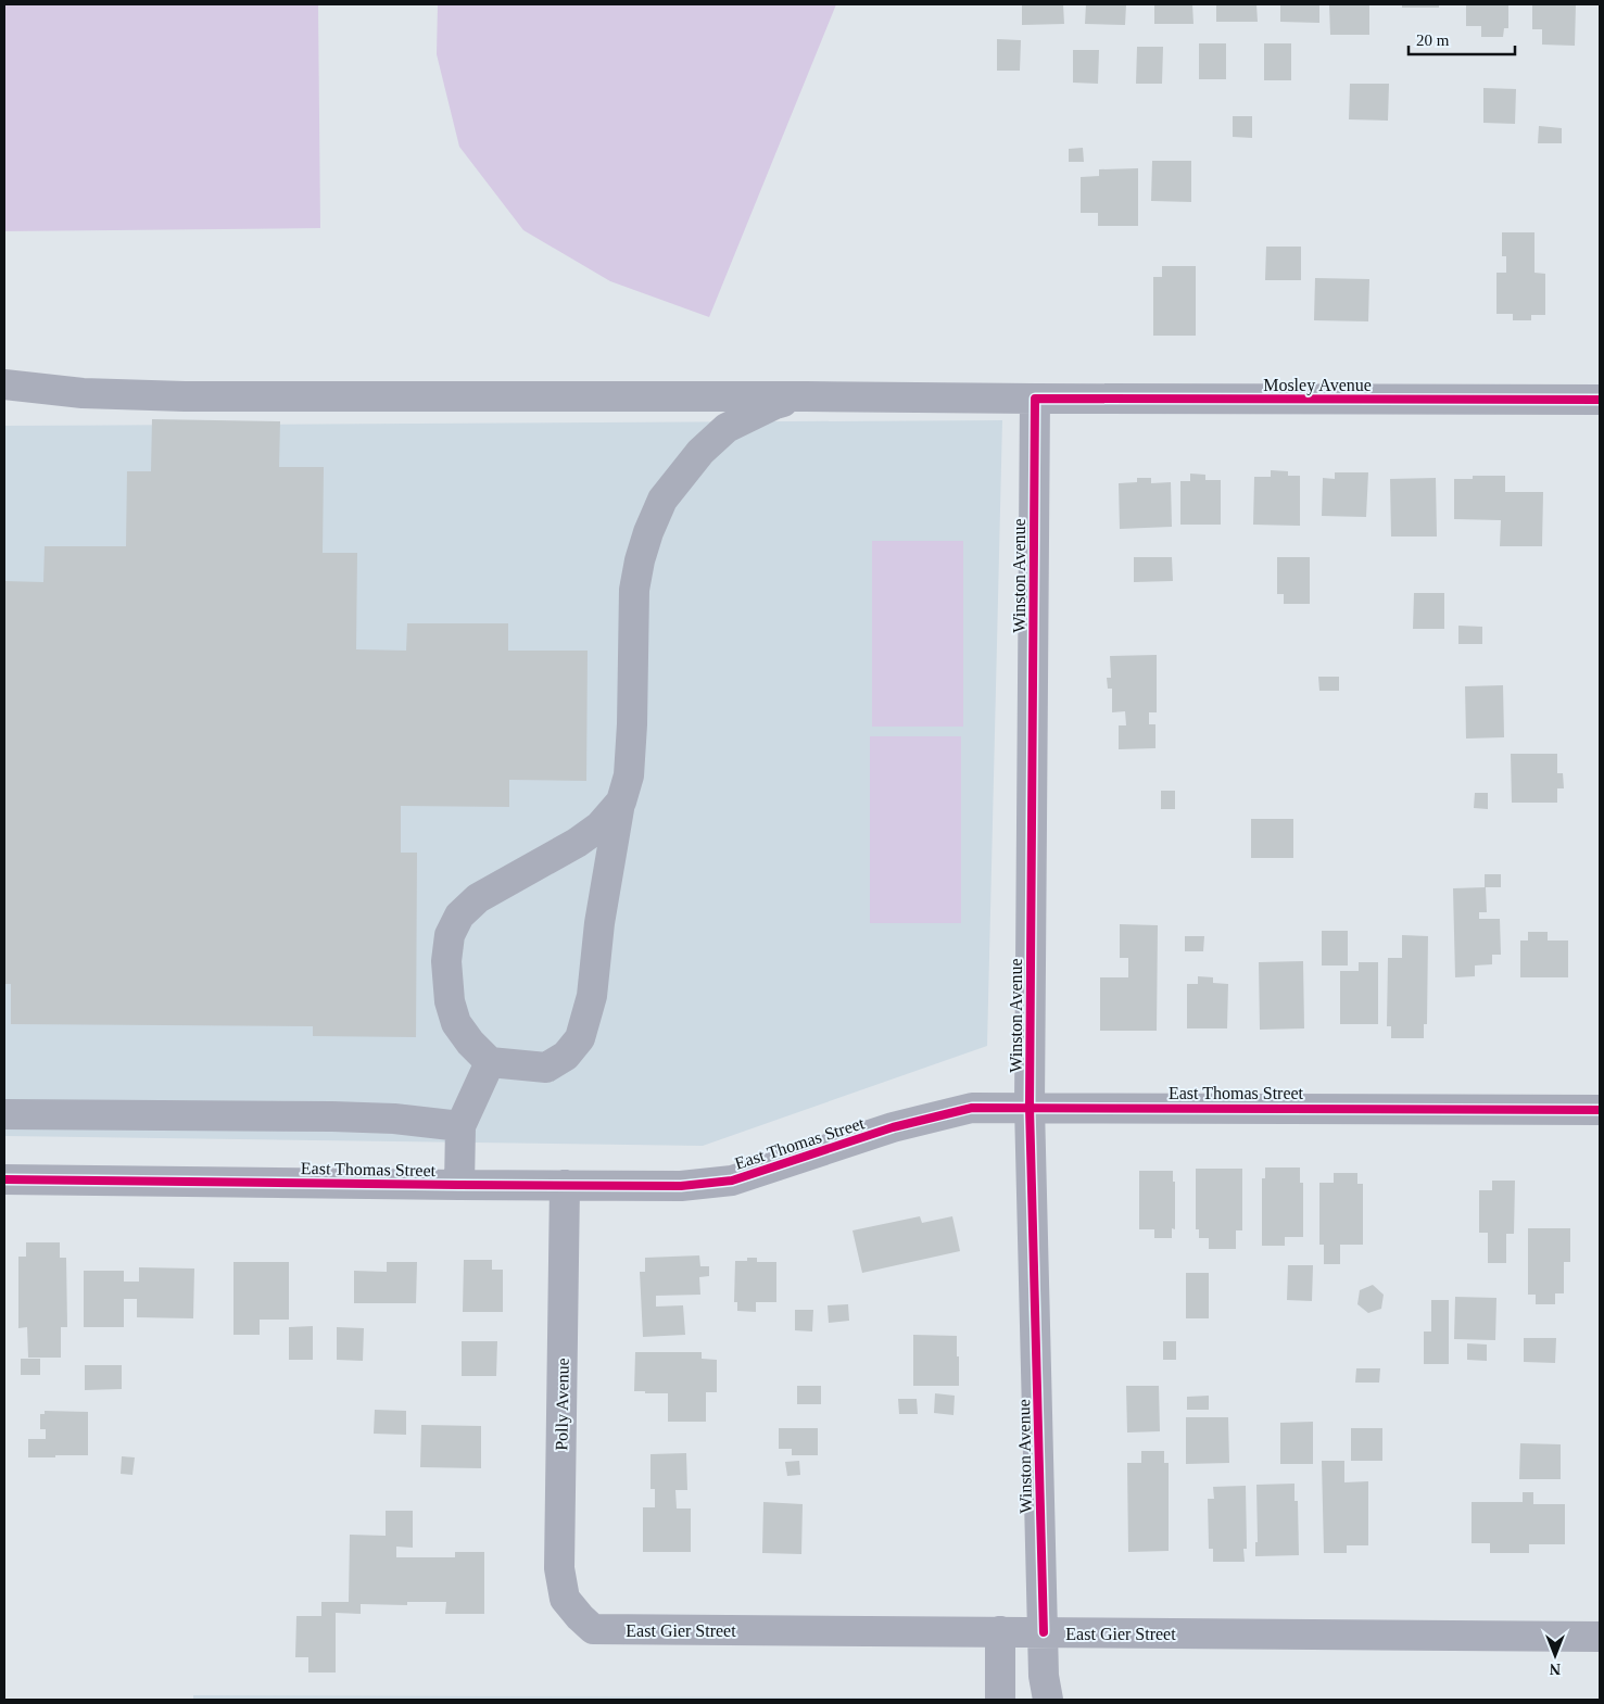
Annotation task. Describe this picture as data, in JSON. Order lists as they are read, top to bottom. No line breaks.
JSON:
{"streets":{"street":["Mosley Avenue","Winston Avenue","East Thomas Street","Polly Avenue","East Gier Street"]},"crossings":[["Mosley Avenue","Winston Avenue"],["Winston Avenue","East Thomas Street"],["Winston Avenue","East Gier Street"],["East Thomas Street","Polly Avenue"],["Polly Avenue","East Gier Street"]],"scale_bar":"20 m","north":"bottom"}
